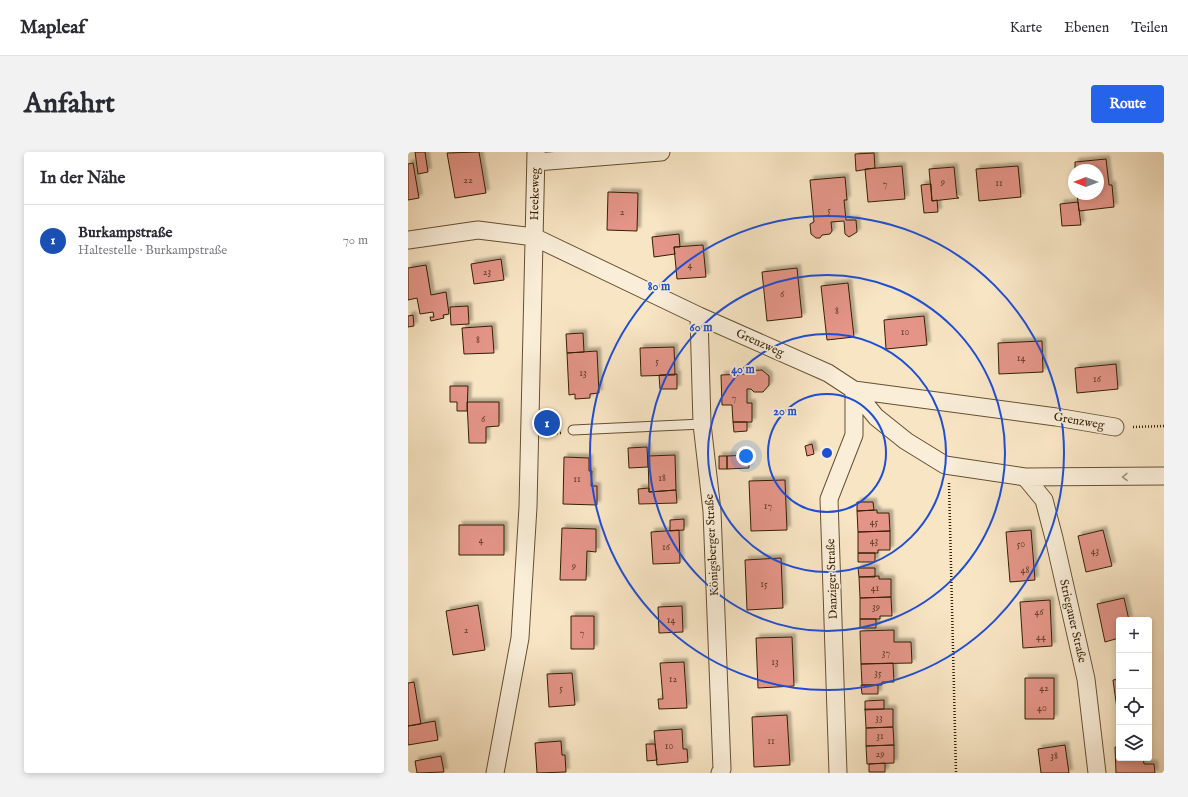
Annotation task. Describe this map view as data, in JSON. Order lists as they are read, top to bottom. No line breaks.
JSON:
{"streets":{"street":["Heekeweg","Grenzweg","Königsberger Straße","Danziger Straße","Striegauer Straße"]},"crossings":[["Heekeweg","Grenzweg"],["Grenzweg","Königsberger Straße"],["Grenzweg","Danziger Straße"],["Grenzweg","Striegauer Straße"]],"house_numbers":["22","9","11","7","5","2","4","23","6","8","10","8","14","5","13","16","7","6","18","11","17","45","4","43","50","16","43","9","48","15","41","39","46","14","2","7","44","37","13","35","12","5","42","40","33","31","11","10","29","38"],"north":"left","page":{"header":"Mapleaf","nav":["Karte","Ebenen","Teilen"],"buttons":"Route","title":"Anfahrt","heading":"In der Nähe","list":[{"mark":"1","name":"Burkampstraße","note":"Haltestelle · Burkampstraße","value":"70 m"}],"pins":"1","map_buttons":["+","−"]},"rings":["80 m","60 m","40 m","20 m"]}
